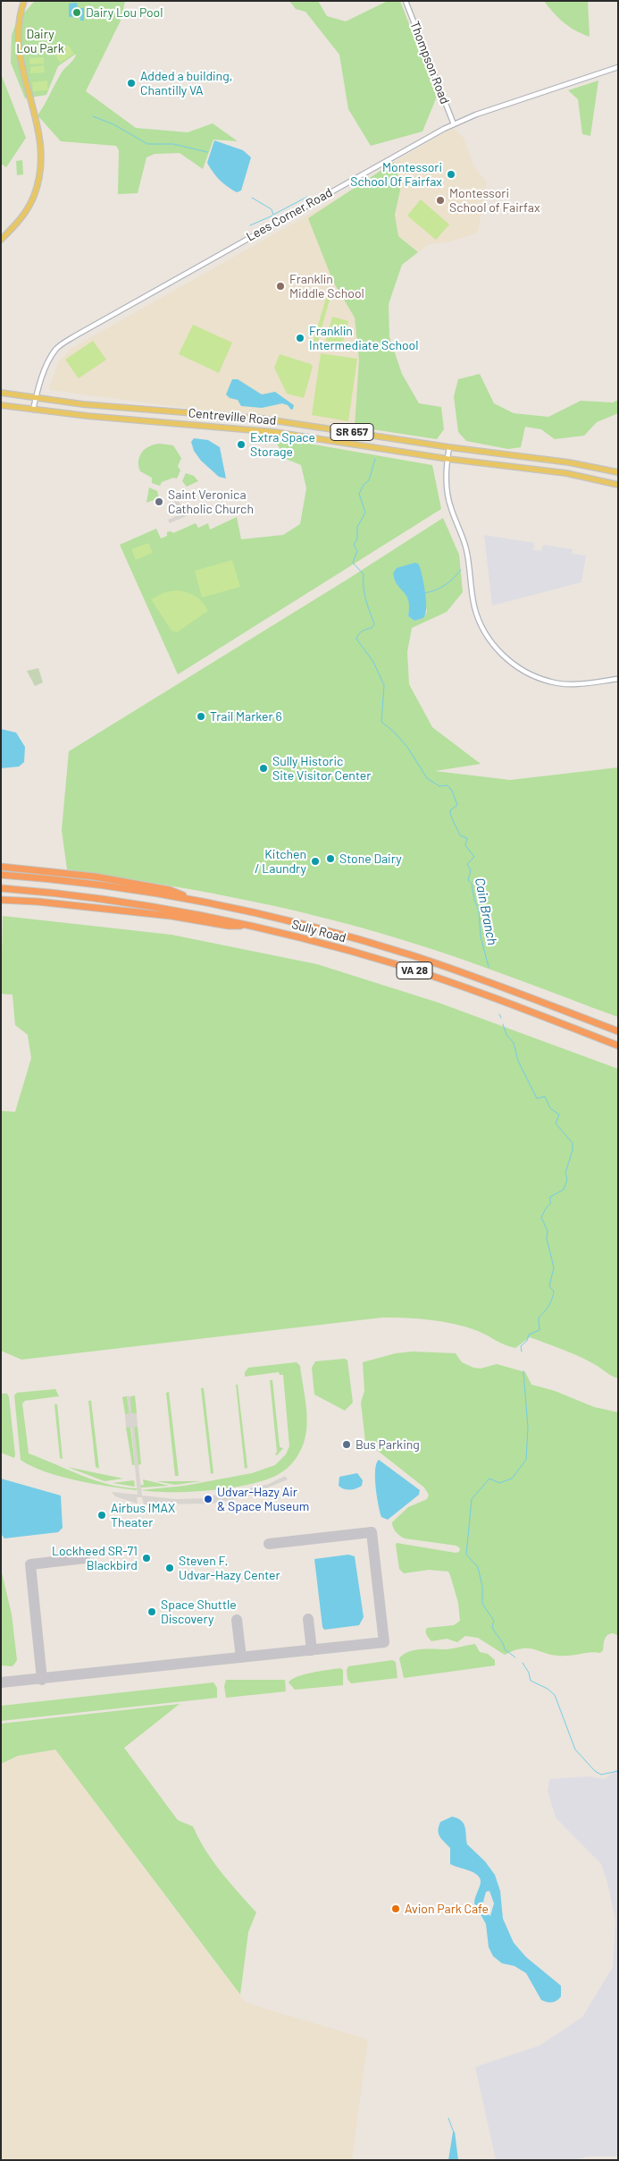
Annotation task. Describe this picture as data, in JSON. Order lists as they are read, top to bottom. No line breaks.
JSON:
{"streets":{"highway":["Sully Road","VA 28"],"main road":["Centreville Road","SR 657"],"street":["Thompson Road","Lees Corner Road"]},"crossings":[["Thompson Road","Lees Corner Road"],["Lees Corner Road","Centreville Road"]],"water":["Cain Branch"],"parks":["Dairy Lou Park"],"places":["Dairy Lou Pool","Added a building, Chantilly VA","Montessori School Of Fairfax","Montessori School of Fairfax","Franklin Middle School","Franklin Intermediate School","Extra Space Storage","Saint Veronica Catholic Church","Trail Marker 6","Sully Historic Site Visitor Center","Stone Dairy","Kitchen / Laundry","Bus Parking","Udvar-Hazy Air & Space Museum","Airbus IMAX Theater","Lockheed SR-71 Blackbird","Steven F. Udvar-Hazy Center","Space Shuttle Discovery","Avion Park Cafe"]}
